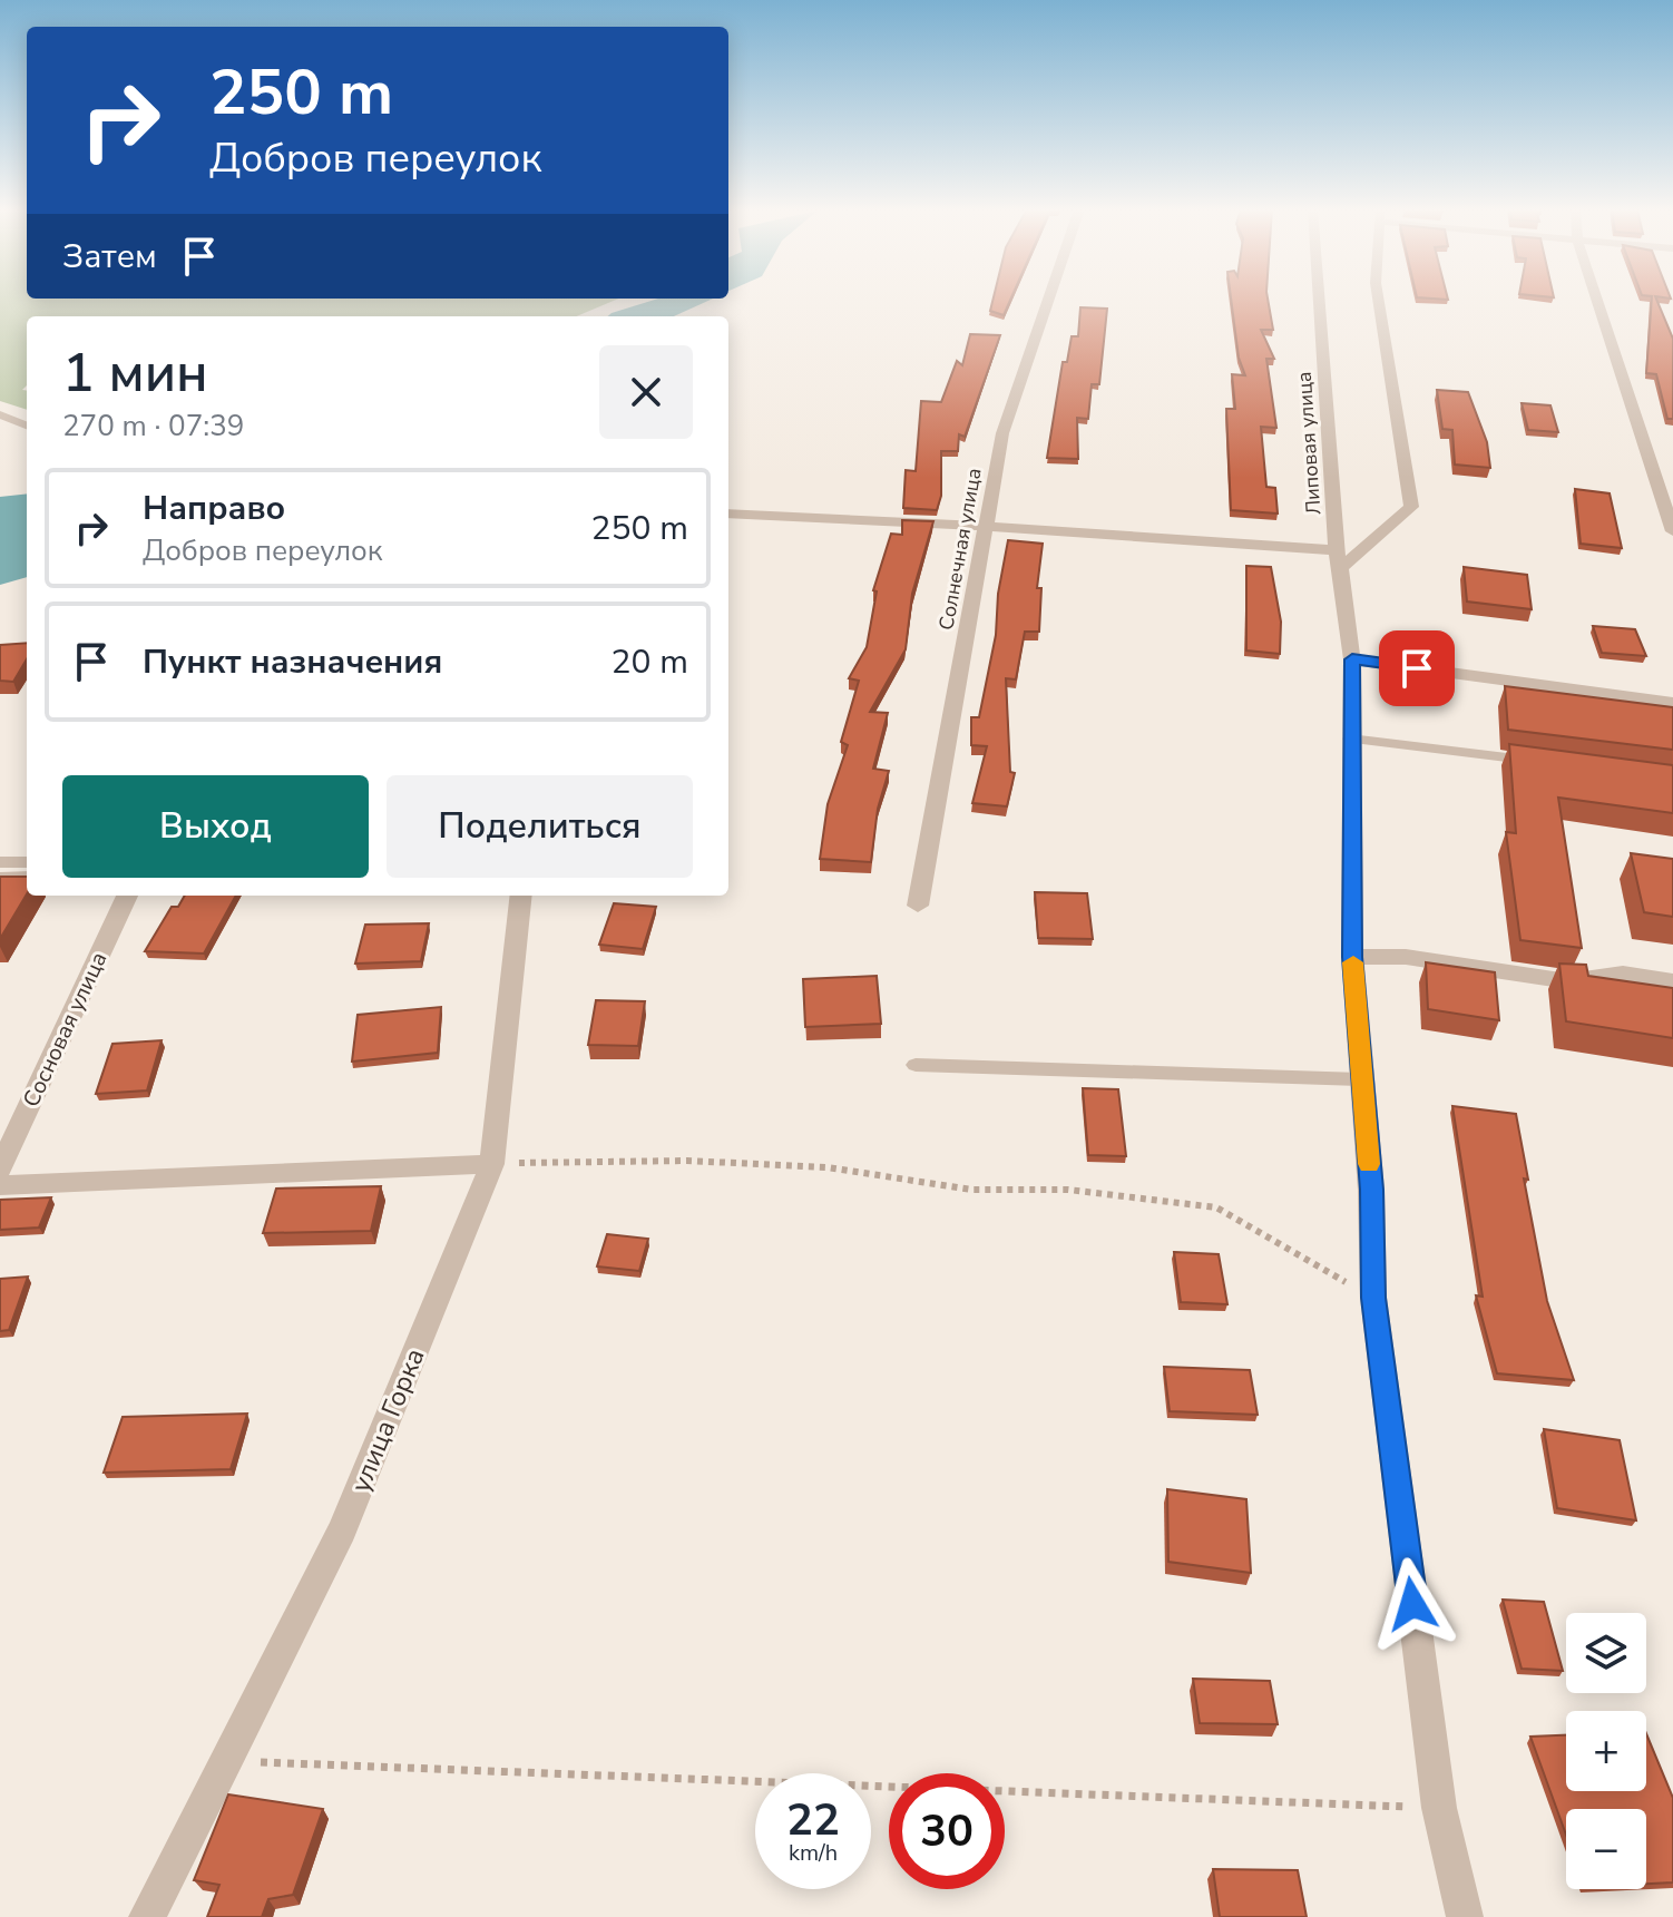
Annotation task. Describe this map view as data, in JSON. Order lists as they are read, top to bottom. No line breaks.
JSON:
{"streets":{"street":["Липовая улица","Солнечная улица","Сосновая улица","улица Горка"]},"page":{"turn":["250 m","Добров переулок"],"then":"Затем","heading":["1 мин","270 m · 07:39"],"list":[{"name":"Направо","note":"Добров переулок","value":"250 m"},{"name":"Пункт назначения","value":"20 m"}],"buttons":["Выход","Поделиться"],"map_buttons":["+","−"],"speed":"22 km/h","limit":"30"}}
